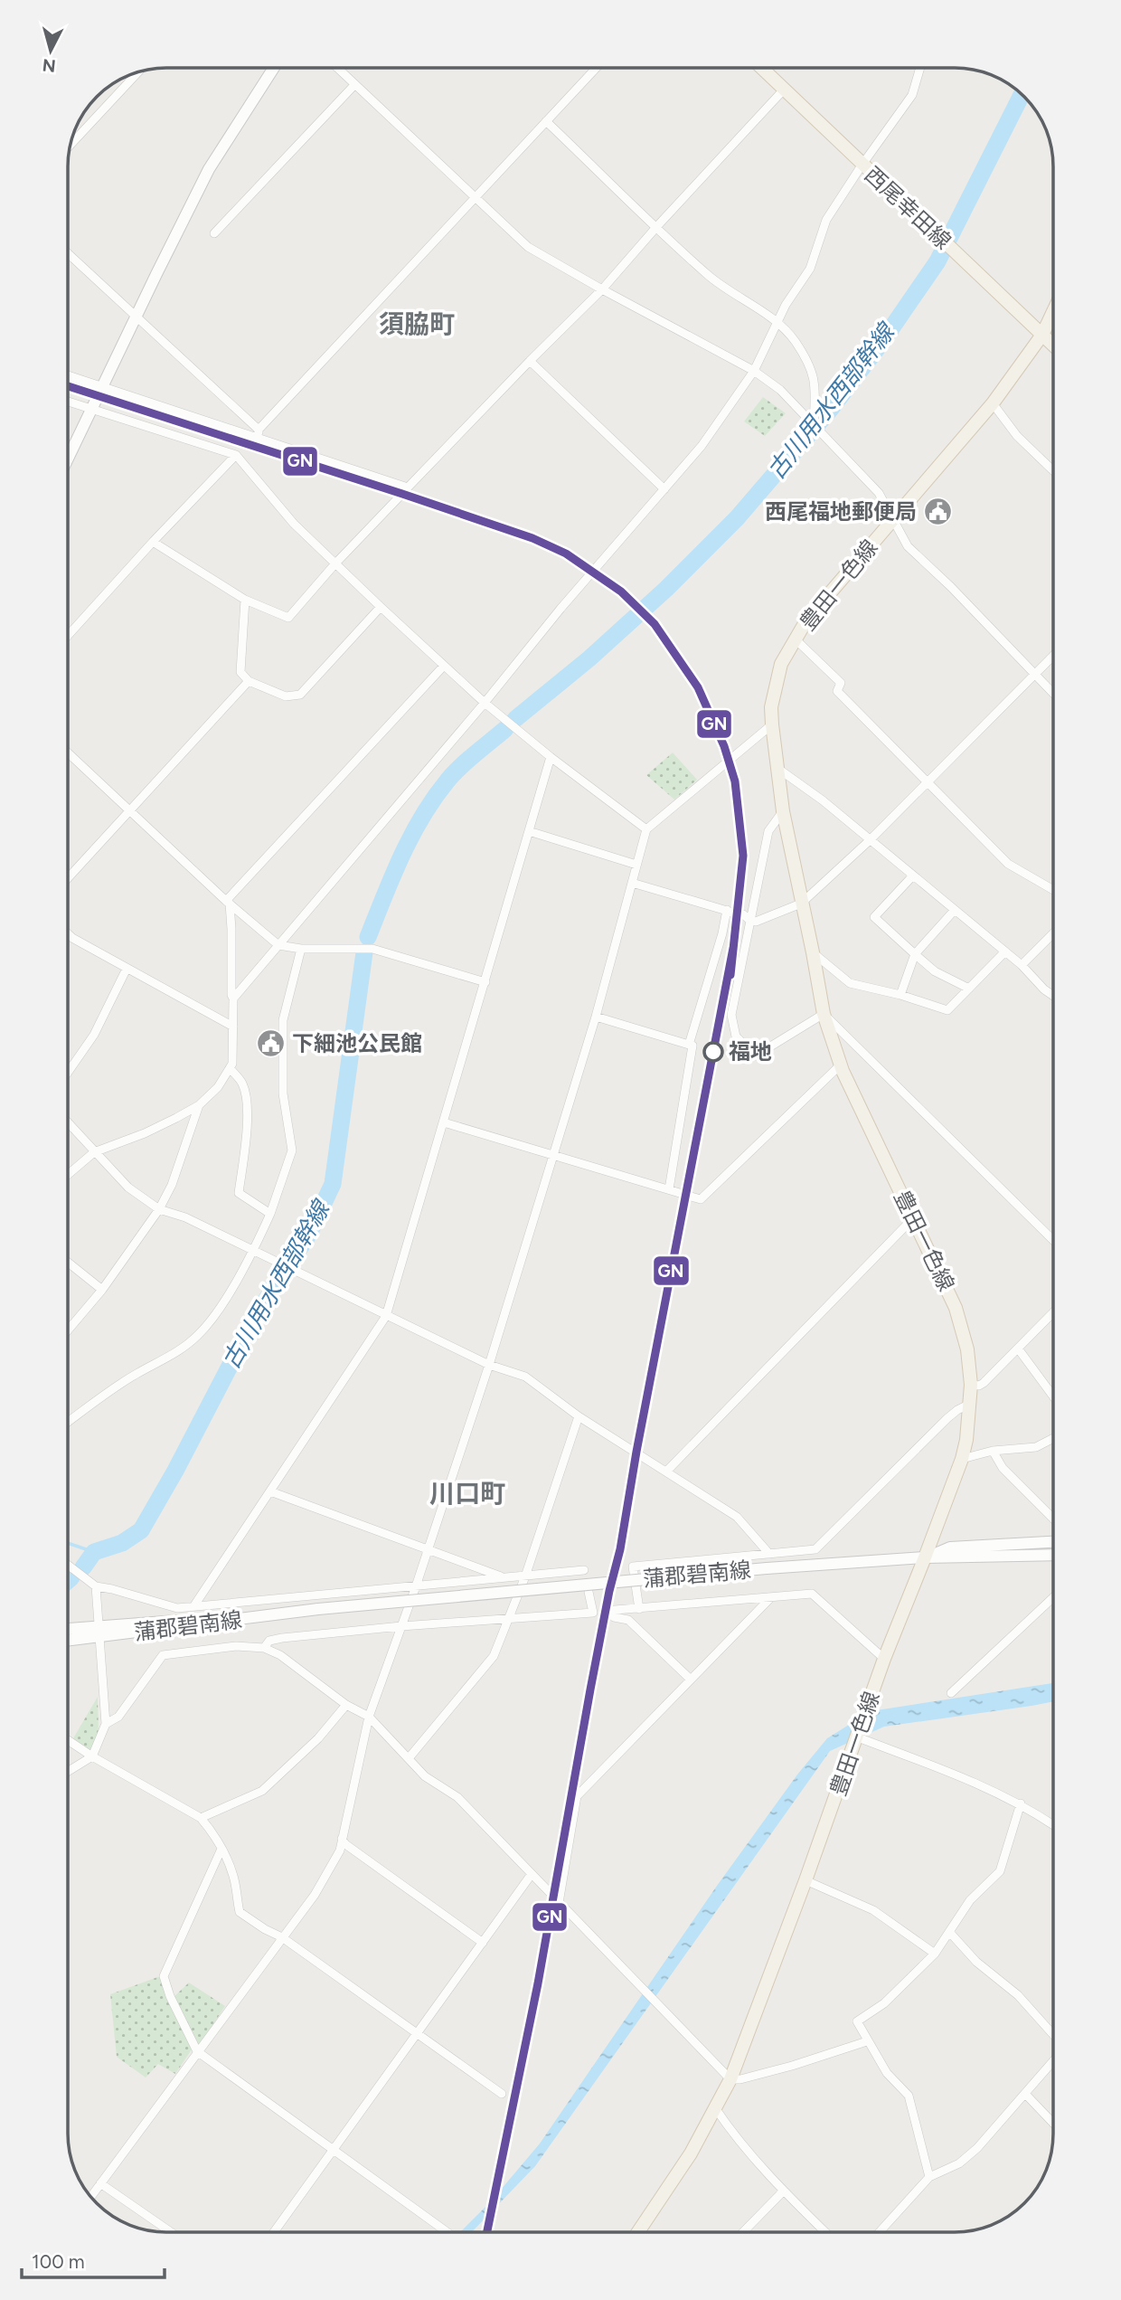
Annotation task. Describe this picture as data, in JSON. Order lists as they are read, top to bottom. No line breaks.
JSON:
{"streets":{"main road":["西尾幸田線","豊田一色線","蒲郡碧南線"]},"crossings":[["西尾幸田線","豊田一色線"],["豊田一色線","蒲郡碧南線"]],"districts":["須脇町","川口町"],"water":["古川用水西部幹線"],"places":{"public building":["西尾福地郵便局","下細池公民館"],"other":["福地"]},"lines":["transit line GN"],"scale_bar":"100 m","north":"bottom"}
